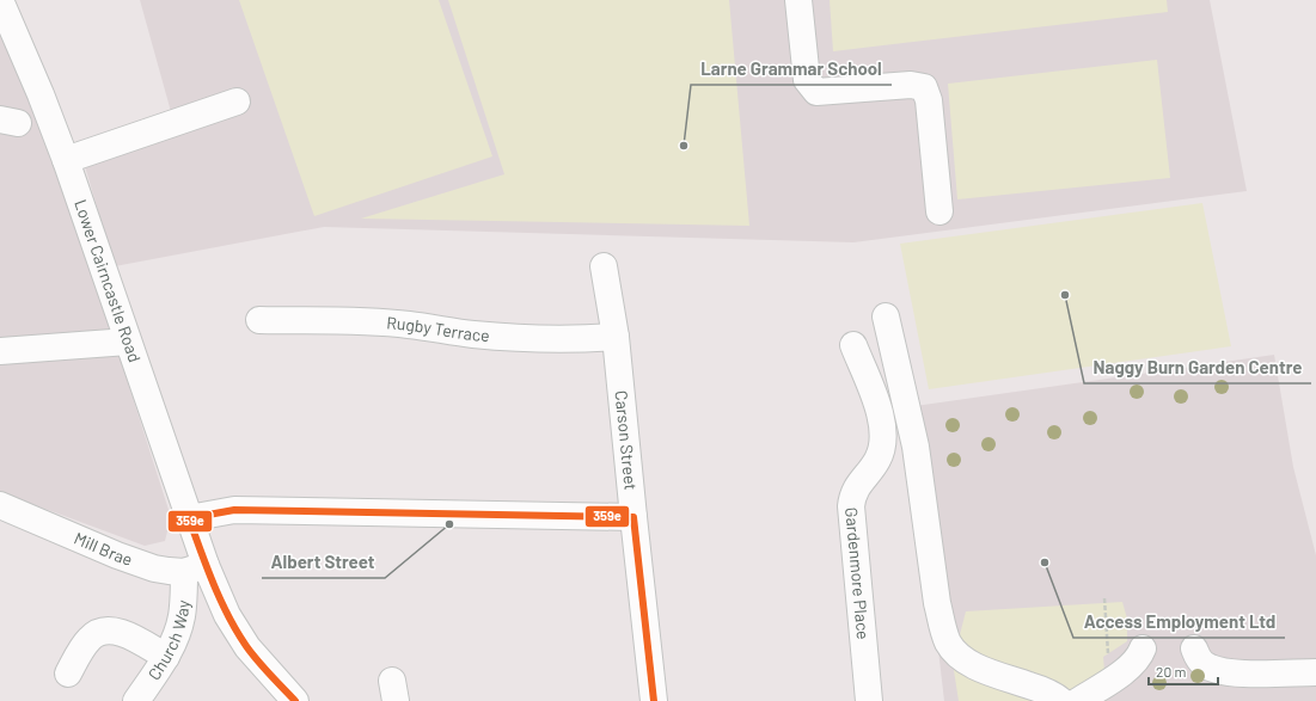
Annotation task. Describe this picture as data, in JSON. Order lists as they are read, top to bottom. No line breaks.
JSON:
{"streets":{"street":["Lower Cairncastle Road","Rugby Terrace","Carson Street","Mill Brae","Gardenmore Place","Church Way"]},"crossings":[["Lower Cairncastle Road","Mill Brae"],["Lower Cairncastle Road","Church Way"],["Rugby Terrace","Carson Street"],["Mill Brae","Church Way"]],"places":["Larne Grammar School","Naggy Burn Garden Centre","Albert Street","Access Employment Ltd"],"lines":["transit line 359e"],"scale_bar":"20 m"}
